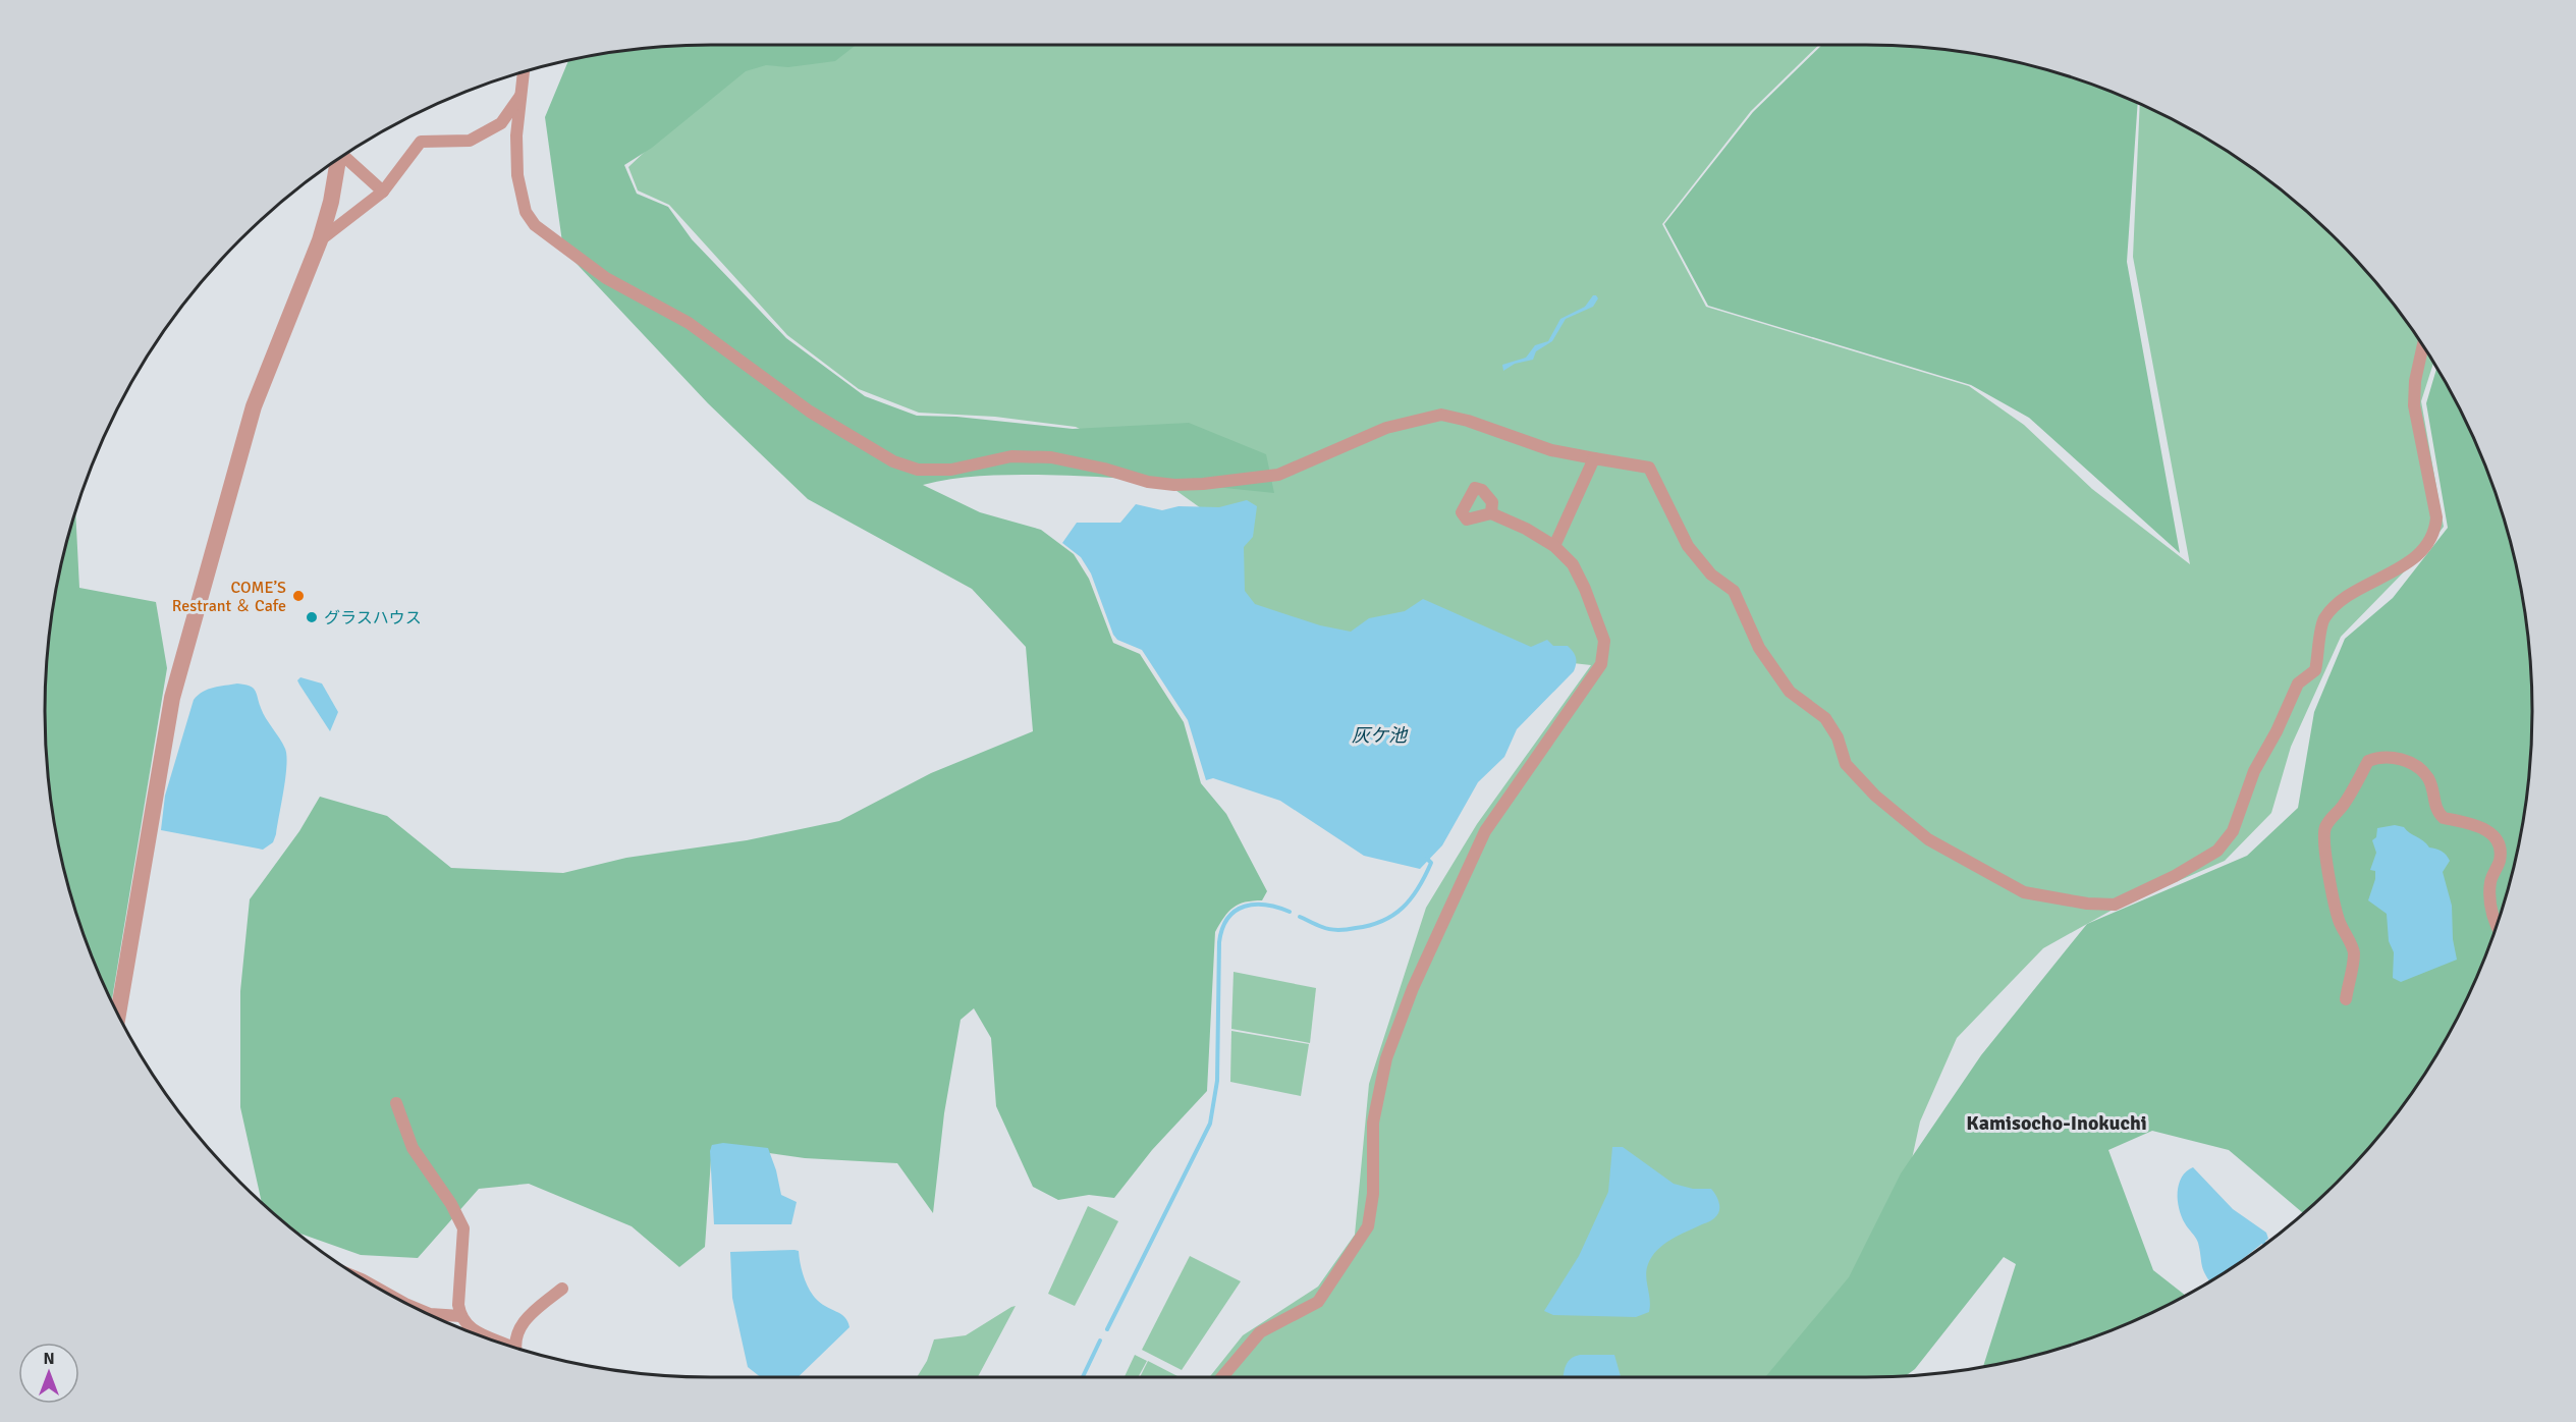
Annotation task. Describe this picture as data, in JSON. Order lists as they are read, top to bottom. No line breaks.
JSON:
{"districts":["Kamisocho-Inokuchi"],"water":["灰ケ池"],"places":["COME’S Restrant ＆ Cafe","グラスハウス"],"north":"top"}
